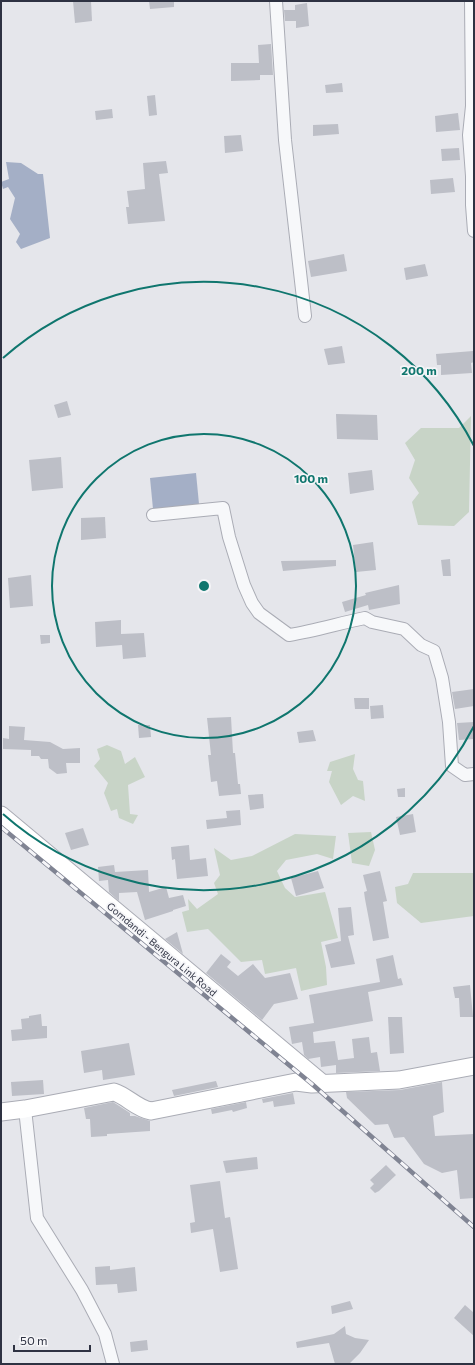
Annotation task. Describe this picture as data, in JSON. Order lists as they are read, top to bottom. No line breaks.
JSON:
{"streets":{"main road":["Gomdandi - Bengura Link Road"]},"scale_bar":"50 m","rings":["200 m","100 m"]}
